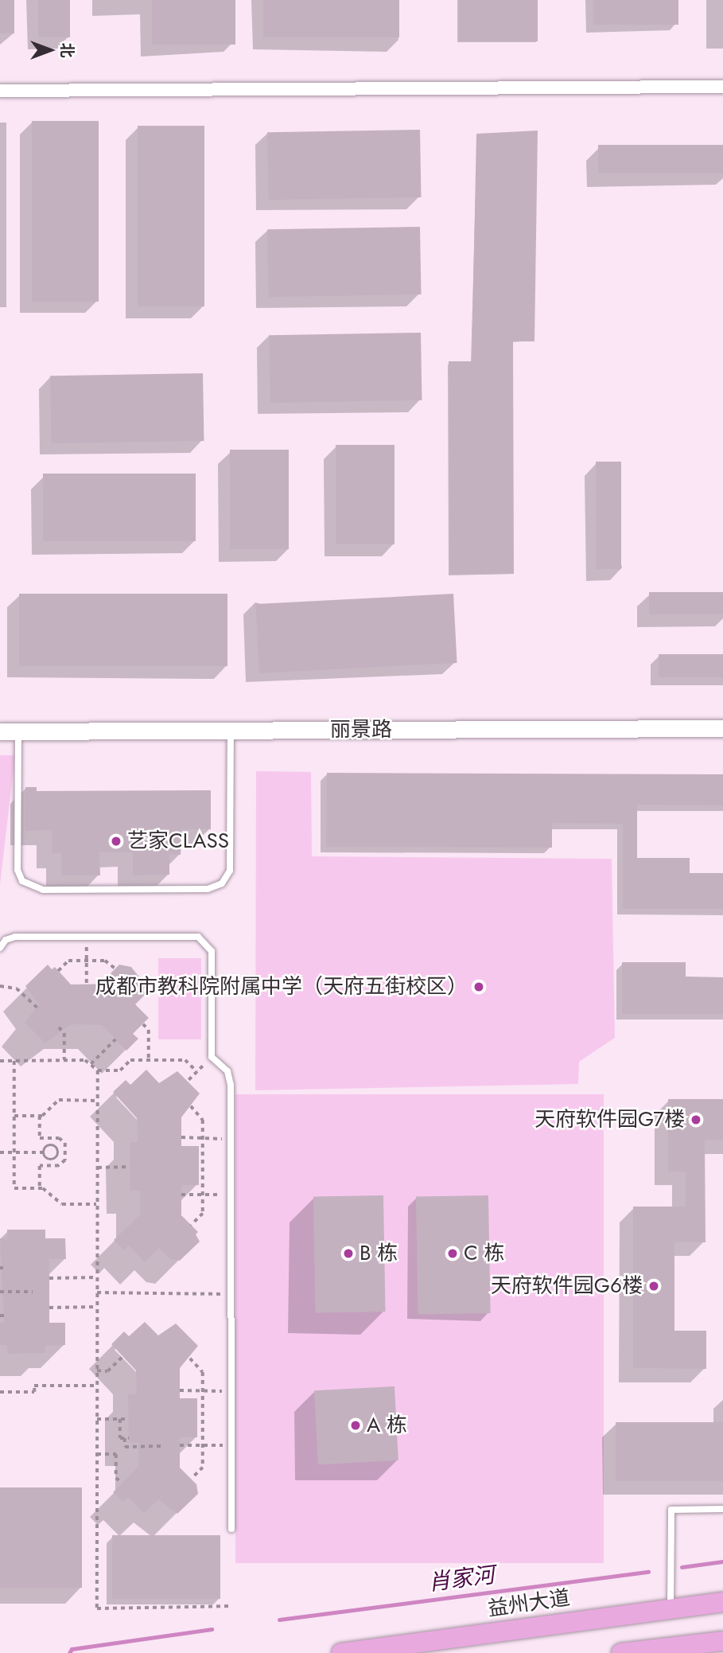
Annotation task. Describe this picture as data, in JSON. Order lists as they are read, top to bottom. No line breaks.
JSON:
{"streets":{"main road":["益州大道"],"street":["丽景路"]},"water":["肖家河"],"places":["艺家CLASS","成都市教科院附属中学（天府五街校区）","天府软件园G7楼","B 栋","C 栋","天府软件园G6楼","A 栋"],"north":"right"}
